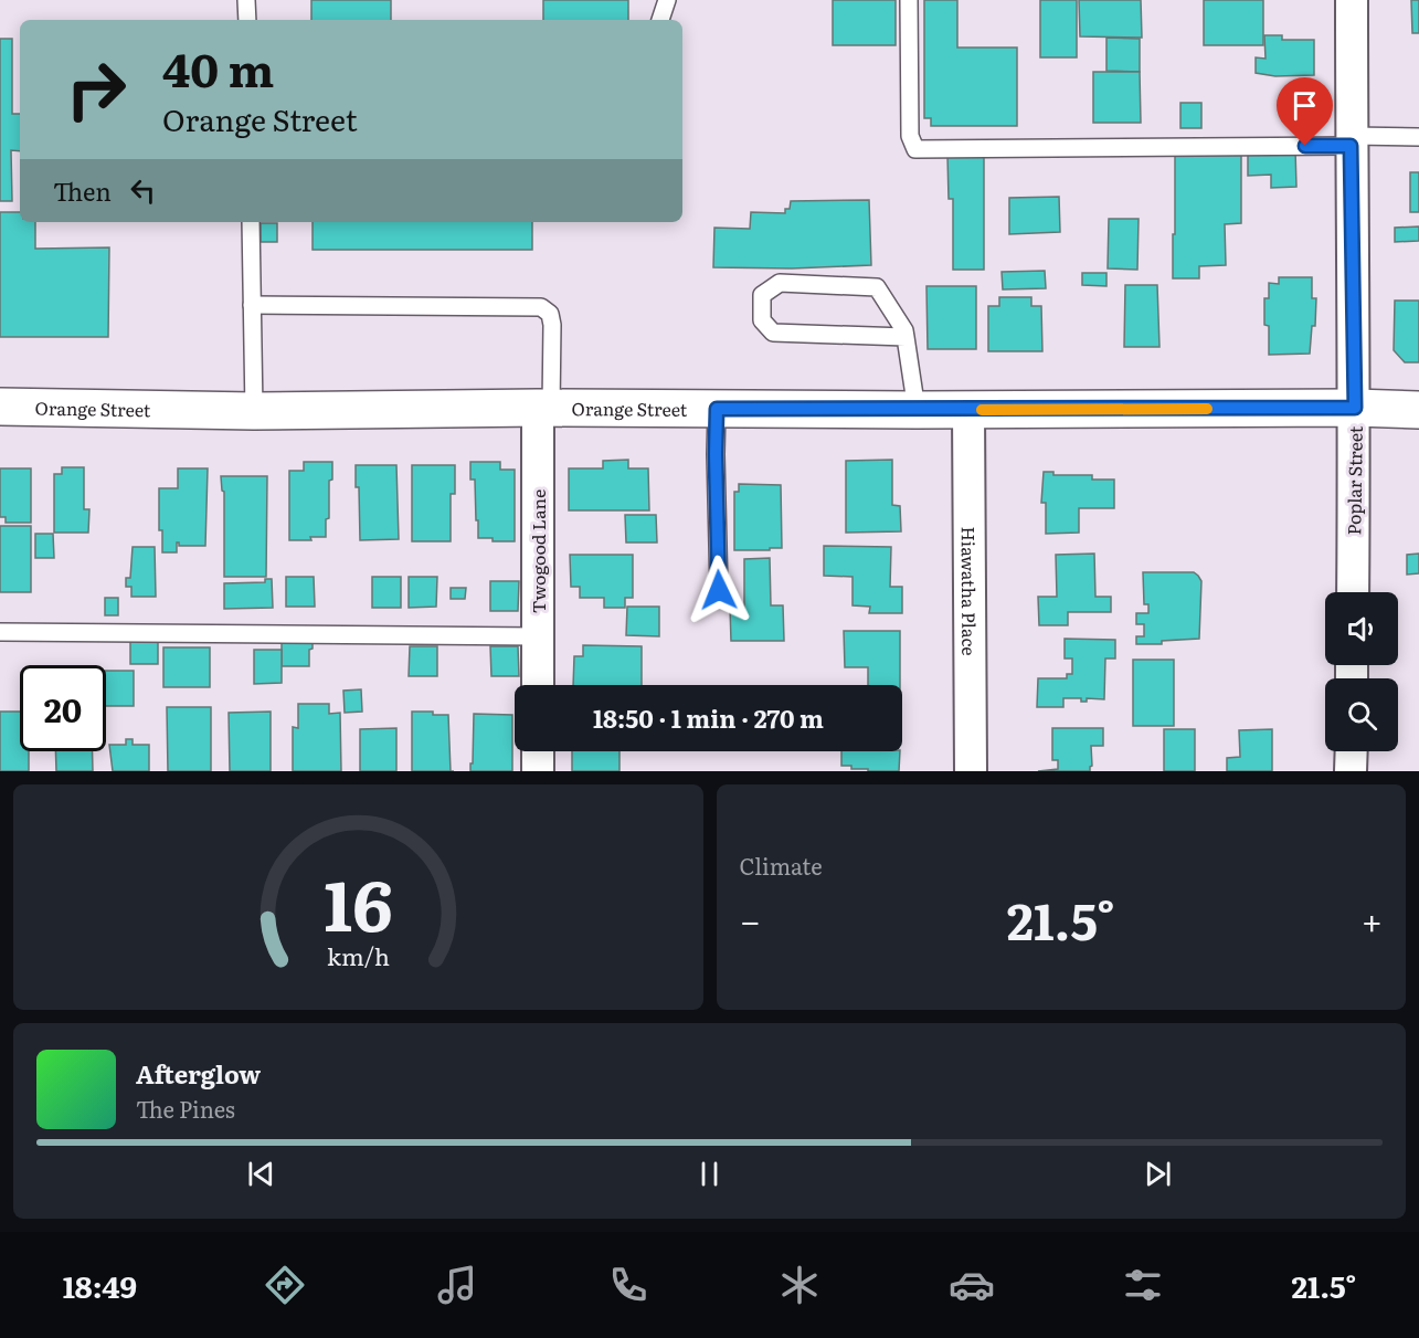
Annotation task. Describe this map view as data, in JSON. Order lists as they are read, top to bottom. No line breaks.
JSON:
{"streets":{"street":["Orange Street","Poplar Street","Twogood Lane","Hiawatha Place"]},"crossings":[["Orange Street","Poplar Street"],["Orange Street","Twogood Lane"],["Orange Street","Hiawatha Place"]],"page":{"turn":["40 m","Orange Street"],"then":"Then","limit":"20","trip":"18:50 · 1 min · 270 m","tile":"Climate","heat":["−","21.5°","+"],"song":["Afterglow","The Pines"],"tabs":["18:49","21.5°"],"gauge":["16","km/h"]}}
